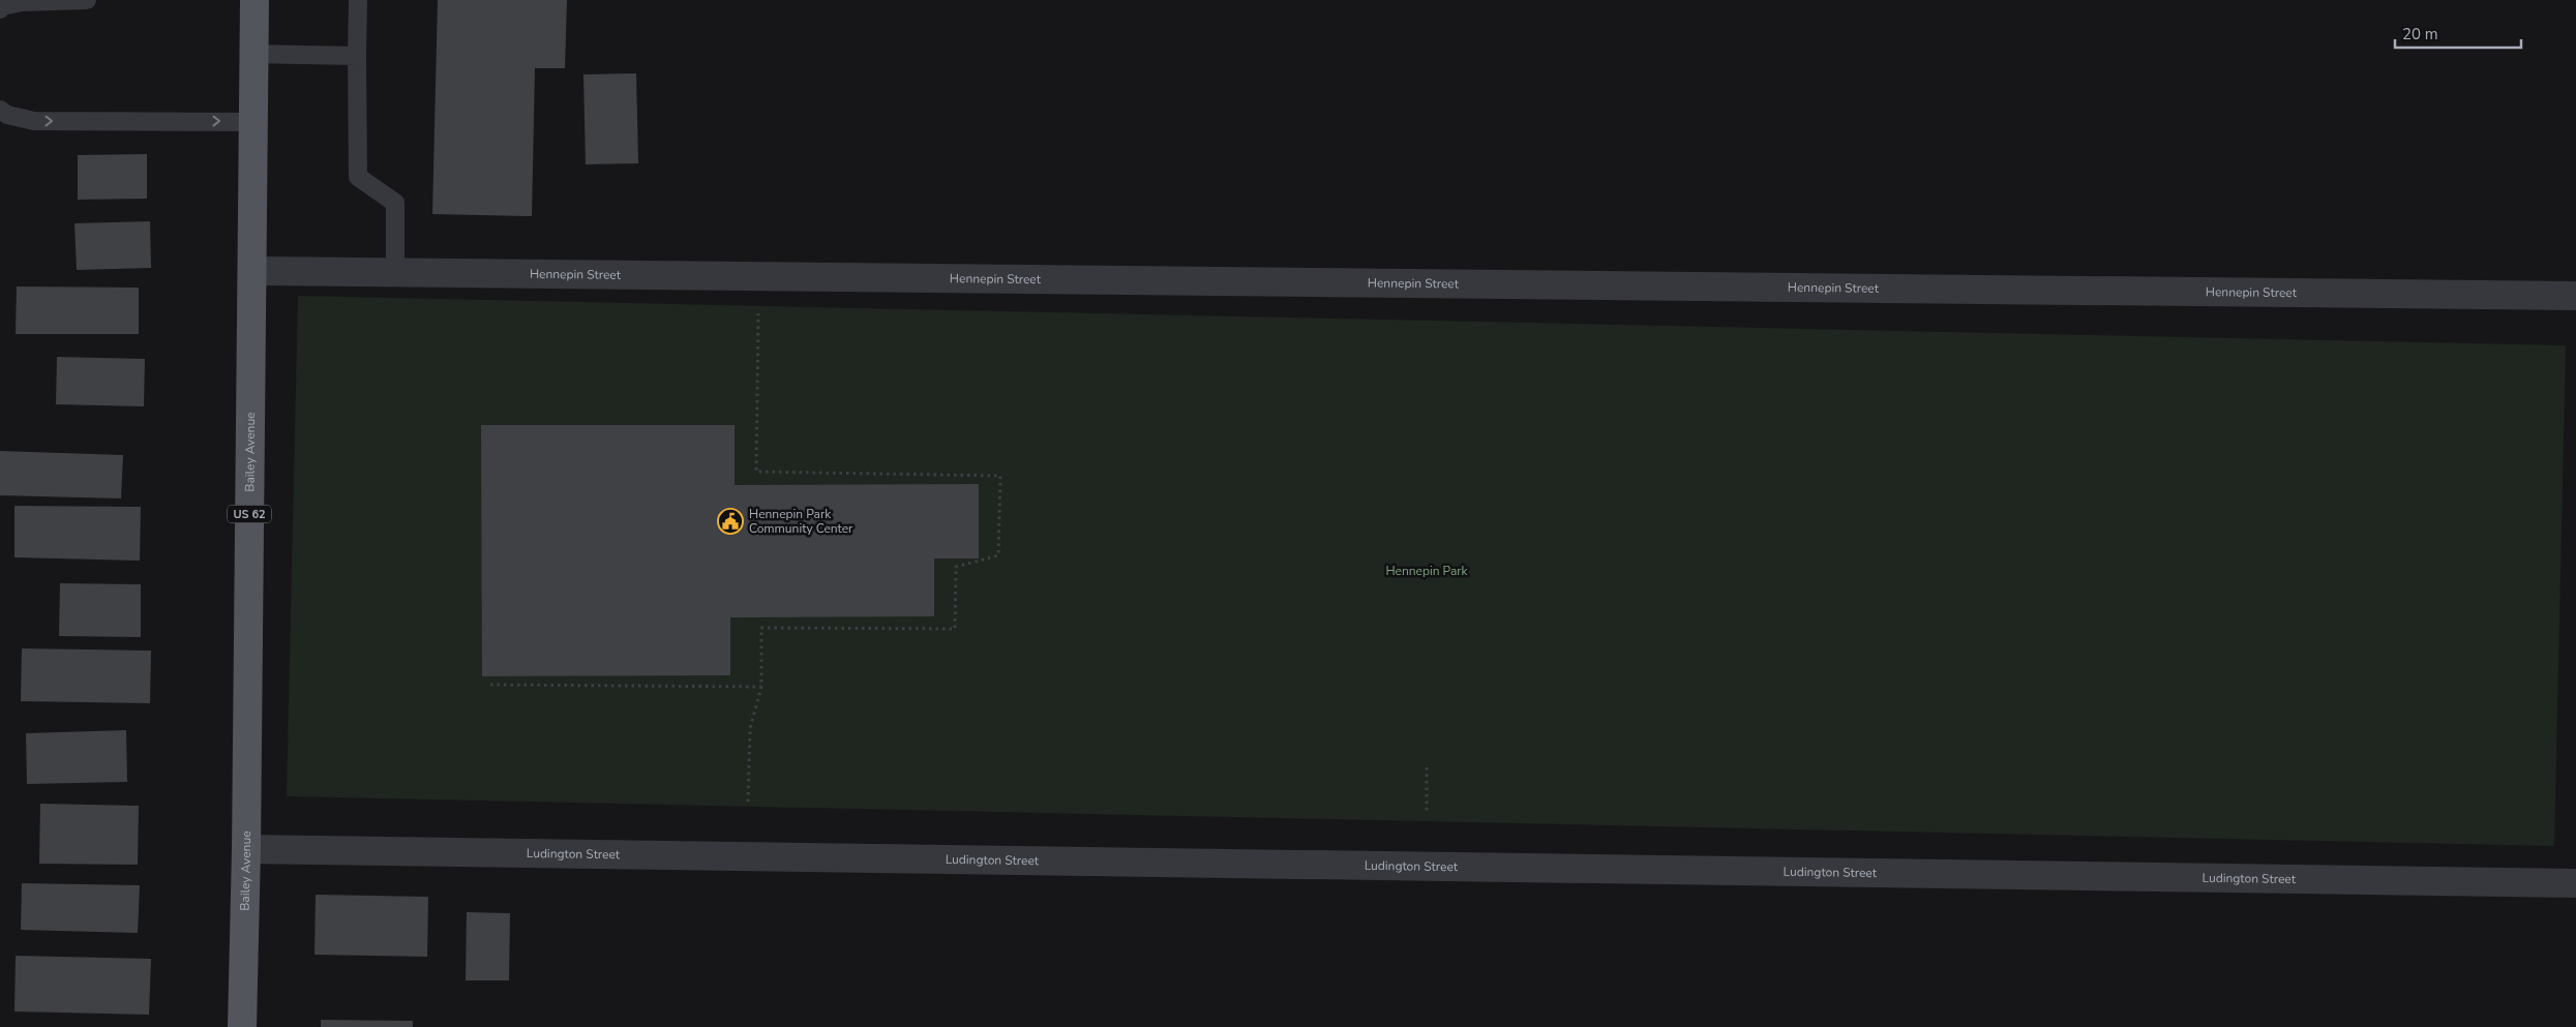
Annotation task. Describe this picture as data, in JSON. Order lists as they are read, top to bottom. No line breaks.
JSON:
{"streets":{"main road":["Bailey Avenue","US 62"],"street":["Hennepin Street","Ludington Street"]},"crossings":[["Hennepin Street","Bailey Avenue"],["Bailey Avenue","Ludington Street"]],"parks":["Hennepin Park"],"places":{"public building":["Hennepin Park Community Center"]},"scale_bar":"20 m"}
